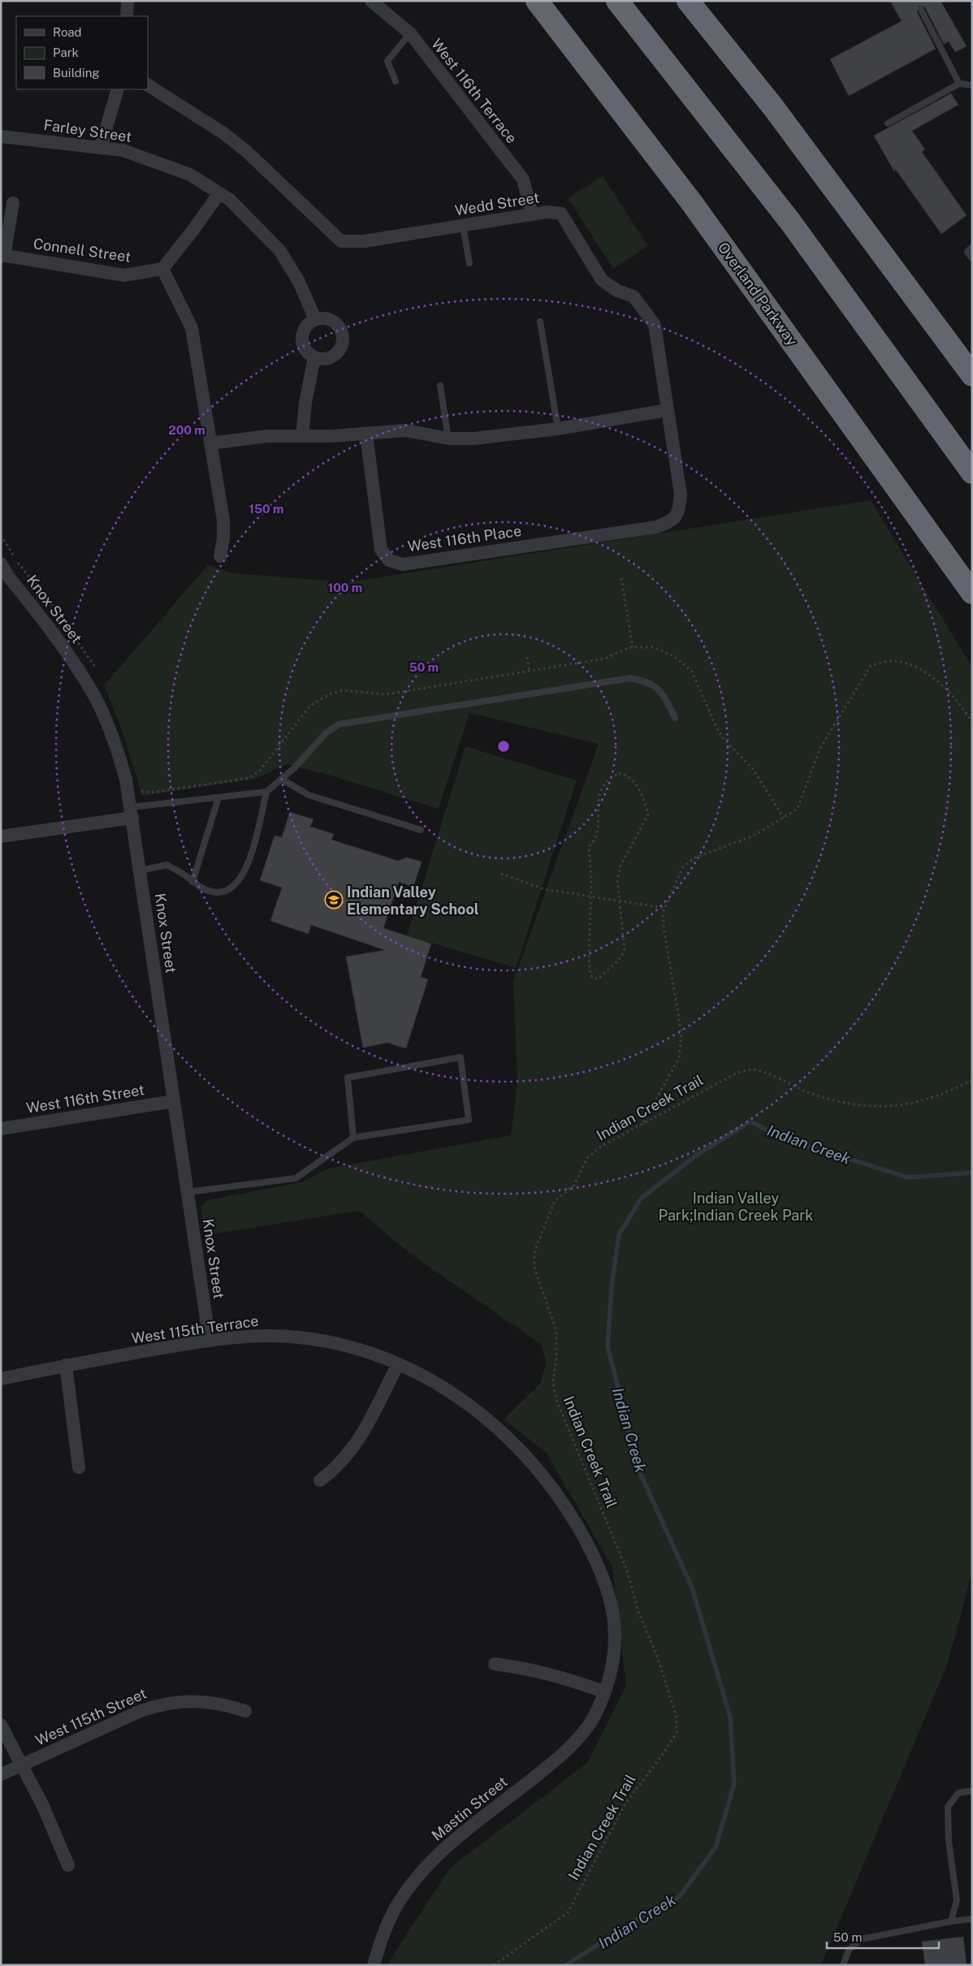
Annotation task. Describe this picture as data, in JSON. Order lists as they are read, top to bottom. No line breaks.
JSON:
{"streets":{"highway":["Overland Parkway"],"street":["West 116th Terrace","Farley Street","Wedd Street","Connell Street","West 116th Place","Knox Street","West 116th Street","West 115th Terrace","West 115th Street","Mastin Street"],"path":["Indian Creek Trail"]},"crossings":[["West 116th Terrace","Wedd Street"],["Wedd Street","West 116th Place"],["Knox Street","West 116th Street"],["Knox Street","West 115th Terrace"],["West 115th Terrace","Mastin Street"]],"water":["Indian Creek"],"parks":["Indian Valley Park;Indian Creek Park"],"places":{"school or university":["Indian Valley Elementary School"]},"legend":["Road","Park","Building"],"scale_bar":"50 m","rings":["200 m","150 m","100 m","50 m"]}
